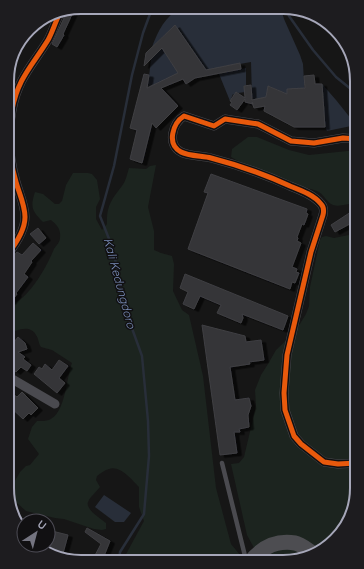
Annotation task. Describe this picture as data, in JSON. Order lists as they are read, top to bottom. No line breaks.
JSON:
{"water":["Kali Kedungdoro"],"north":"top right"}
